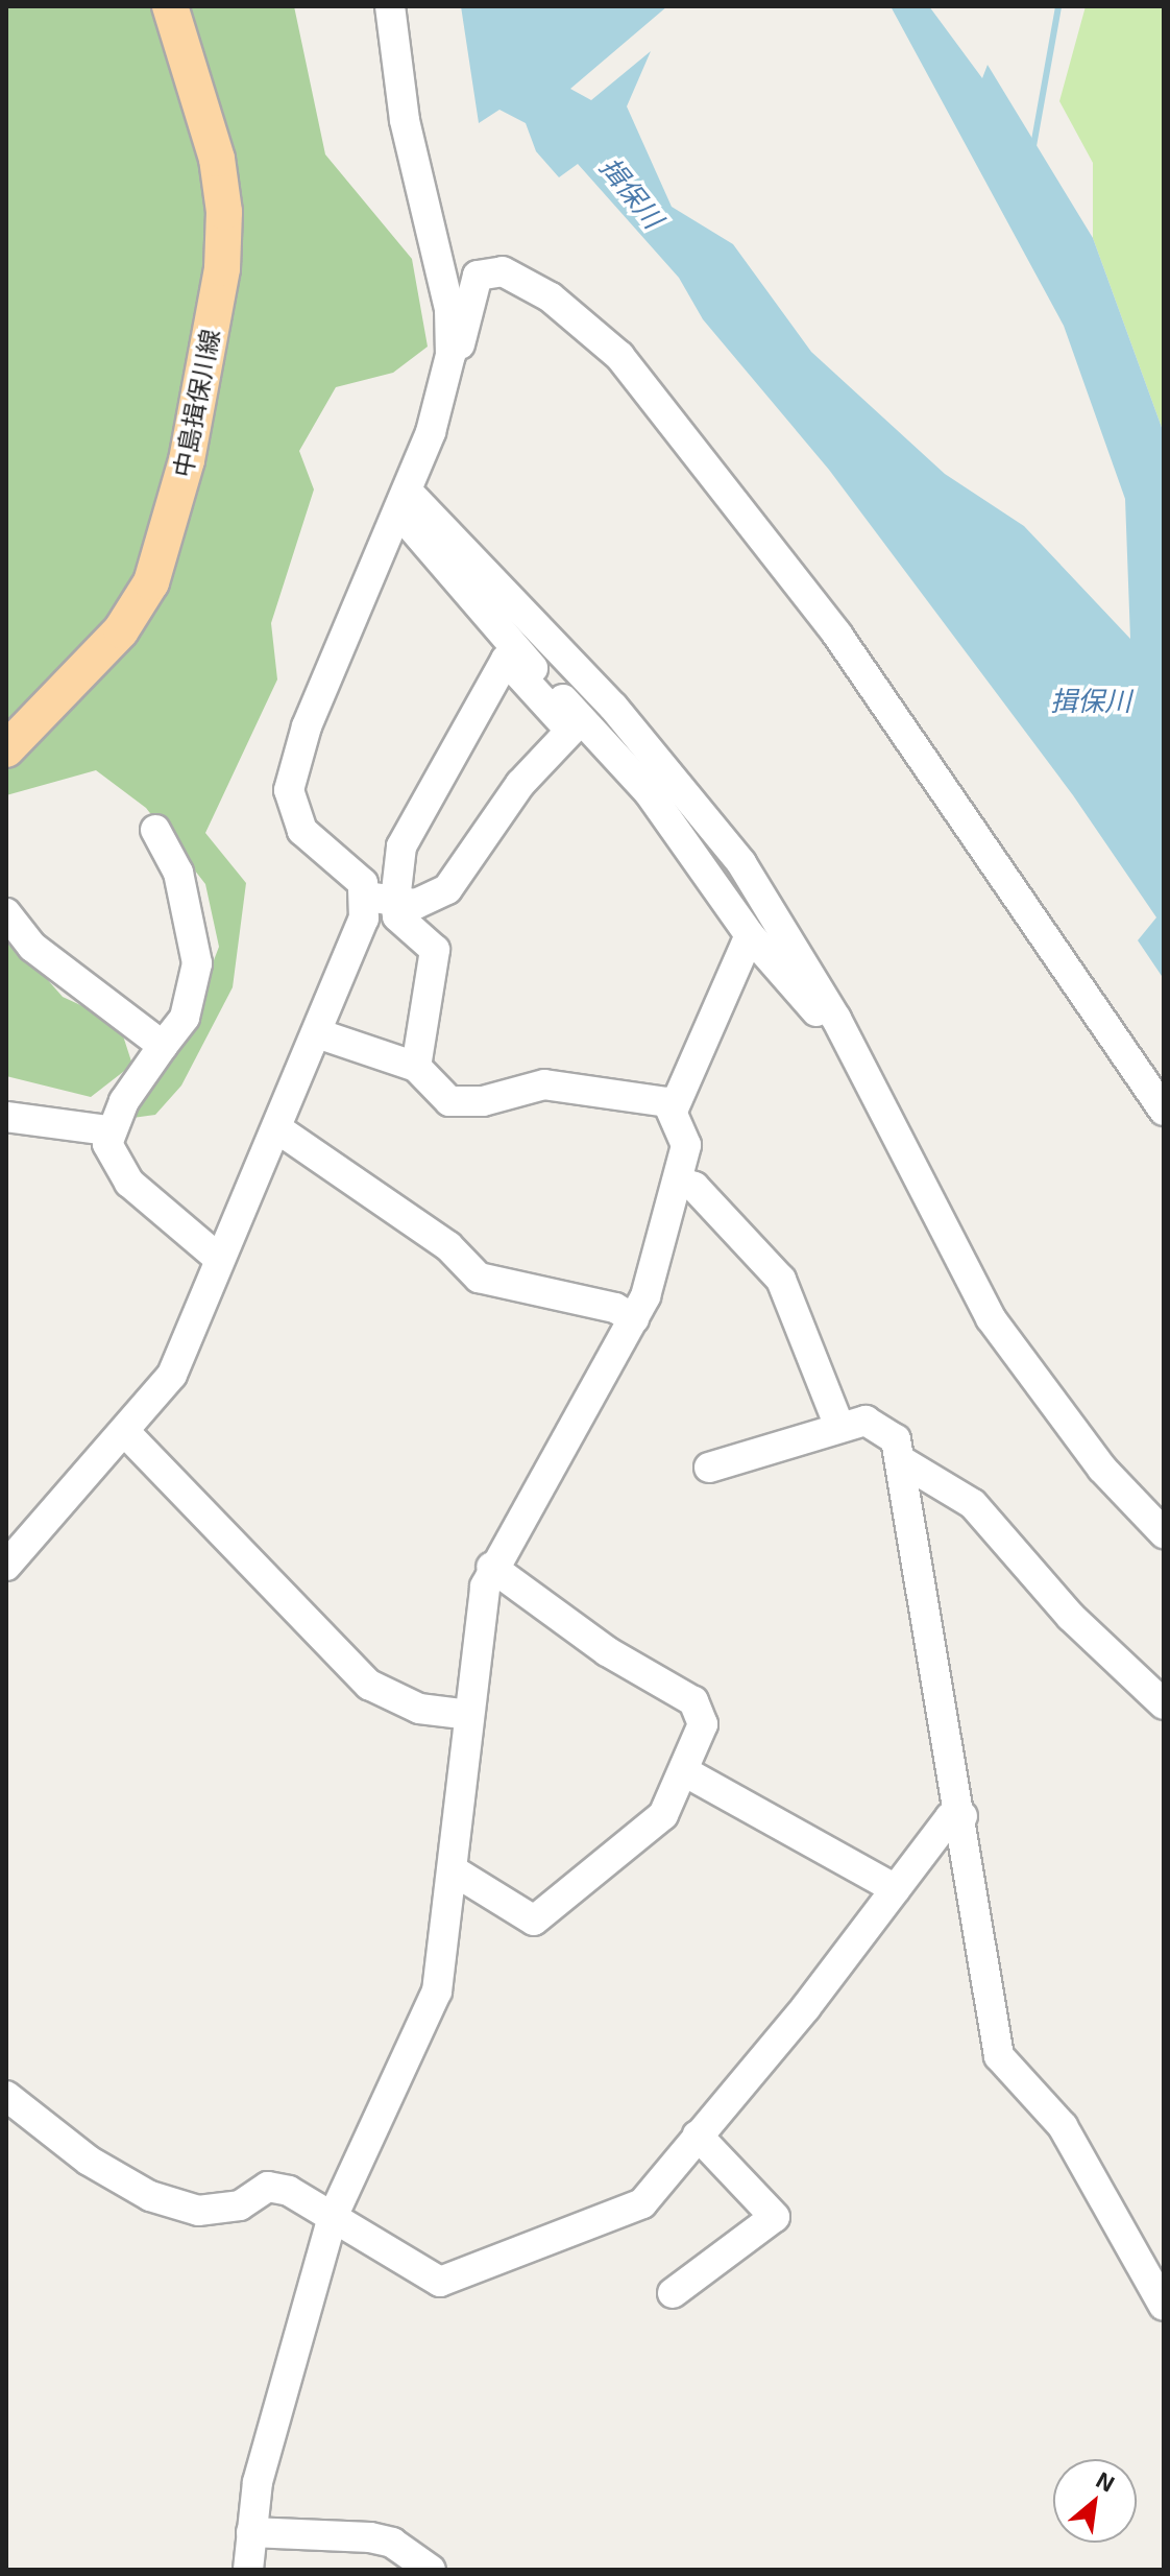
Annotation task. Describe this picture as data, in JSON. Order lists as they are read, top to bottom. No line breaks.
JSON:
{"streets":{"main road":["中島揖保川線"]},"water":["揖保川"],"north":"top right"}
